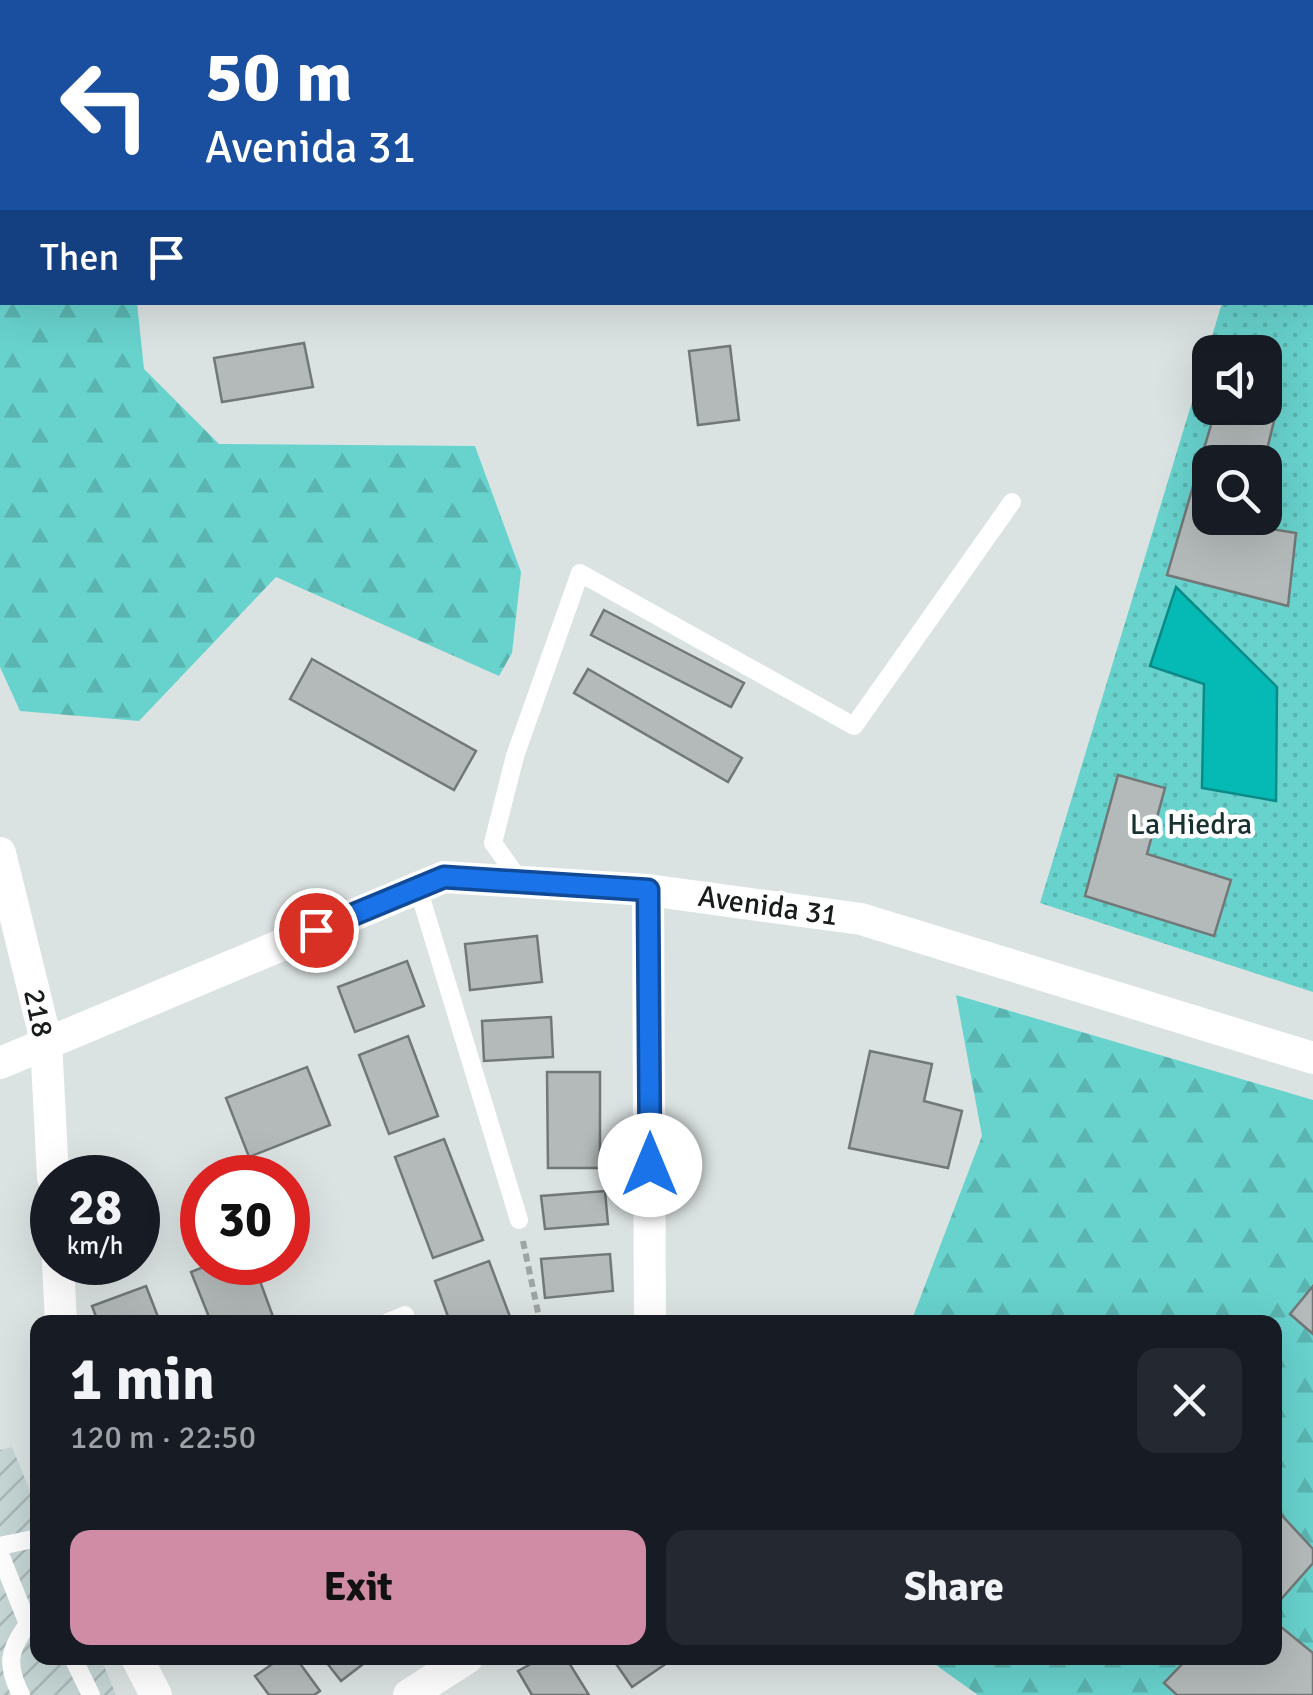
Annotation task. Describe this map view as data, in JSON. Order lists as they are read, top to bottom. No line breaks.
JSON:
{"streets":{"street":["Avenida 31","218"]},"crossings":[["Avenida 31","218"]],"parks":["La Hiedra"],"page":{"turn":["50 m","Avenida 31"],"then":"Then","speed":"28 km/h","limit":"30","heading":["1 min","120 m · 22:50"],"buttons":["Exit","Share"]}}
